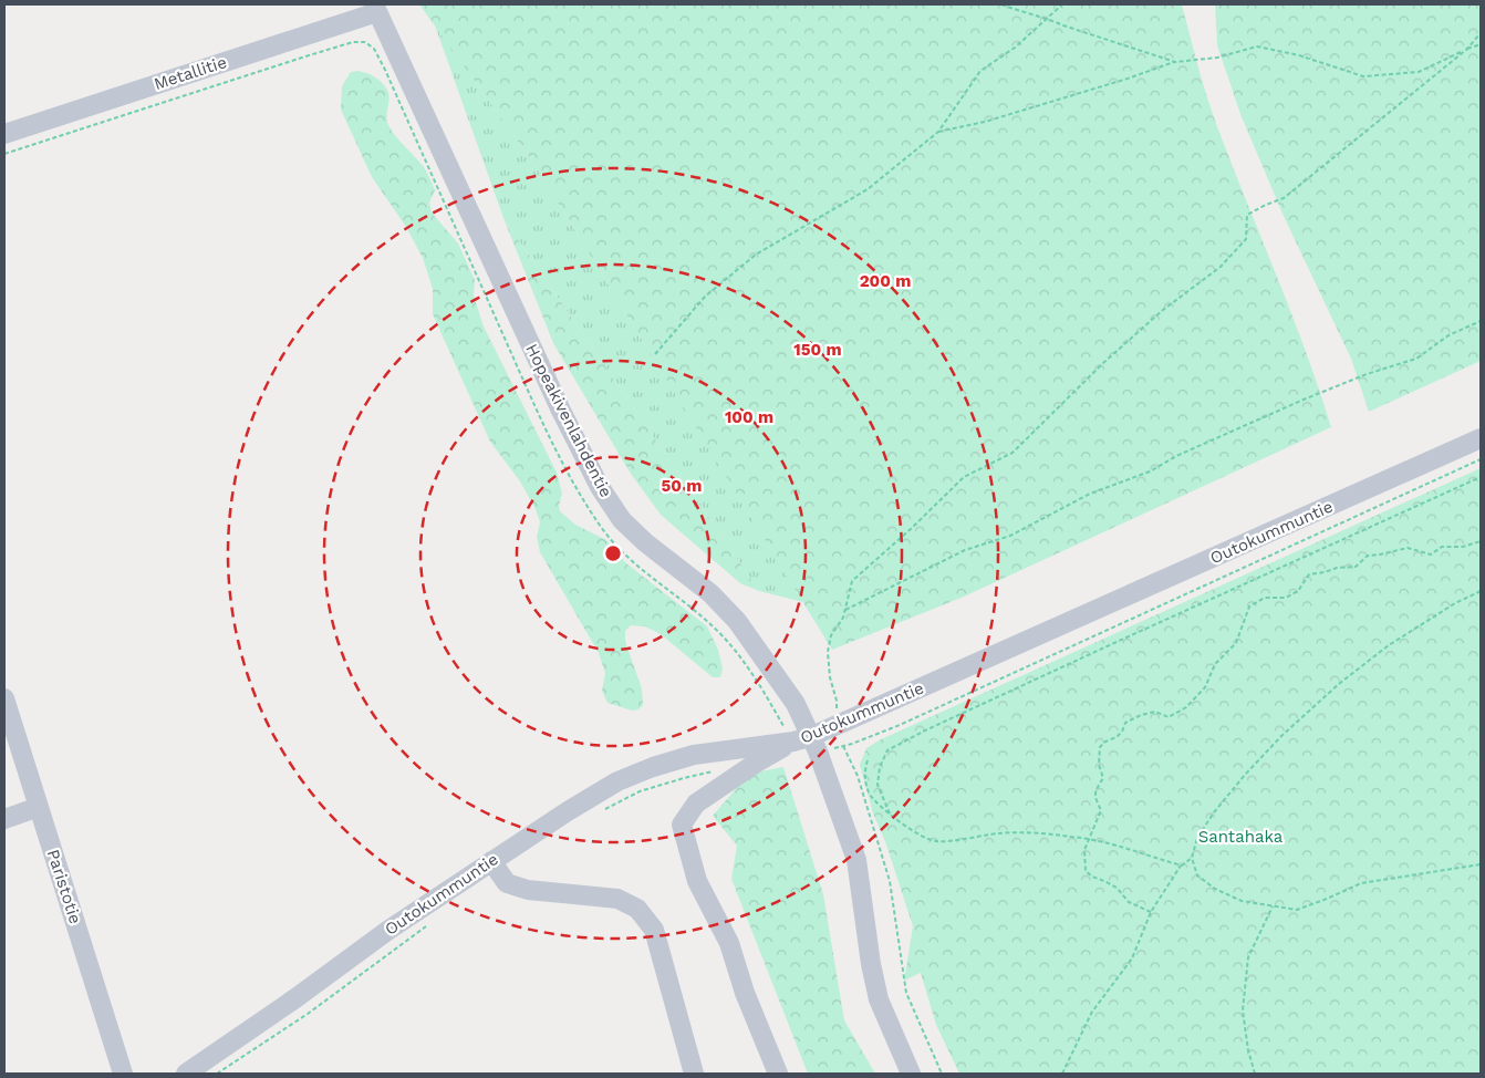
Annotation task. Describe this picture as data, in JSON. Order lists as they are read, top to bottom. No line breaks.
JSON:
{"streets":{"street":["Metallitie","Hopeakivenlahdentie","Outokummuntie","Paristotie"]},"crossings":[["Metallitie","Hopeakivenlahdentie"],["Hopeakivenlahdentie","Outokummuntie"]],"parks":["Santahaka"],"rings":["200 m","150 m","100 m","50 m"]}
